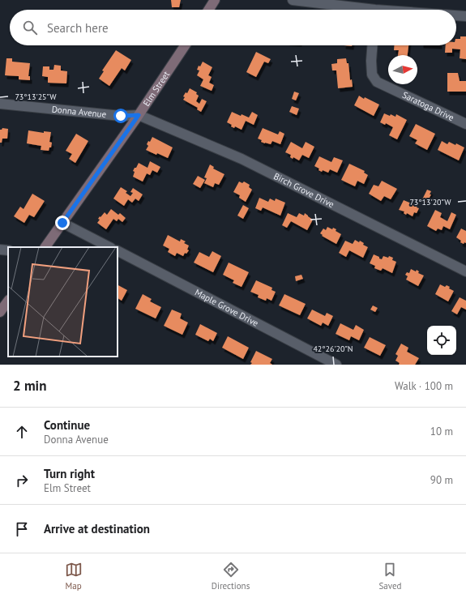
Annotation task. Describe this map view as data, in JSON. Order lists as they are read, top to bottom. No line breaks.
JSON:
{"streets":{"street":["Elm Street","Saratoga Drive","Donna Avenue","Birch Grove Drive","Maple Grove Drive"]},"crossings":[["Elm Street","Donna Avenue"],["Elm Street","Birch Grove Drive"],["Donna Avenue","Birch Grove Drive"]],"north":"right","page":{"search":"Search here","heading":["2 min","Walk · 100 m"],"list":[["Continue","Donna Avenue","10 m"],["Turn right","Elm Street","90 m"],"Arrive at destination"],"nav":["Map","Directions","Saved"]},"coordinates":["73°13'25\"W","73°13'20\"W","42°26'20\"N"]}
